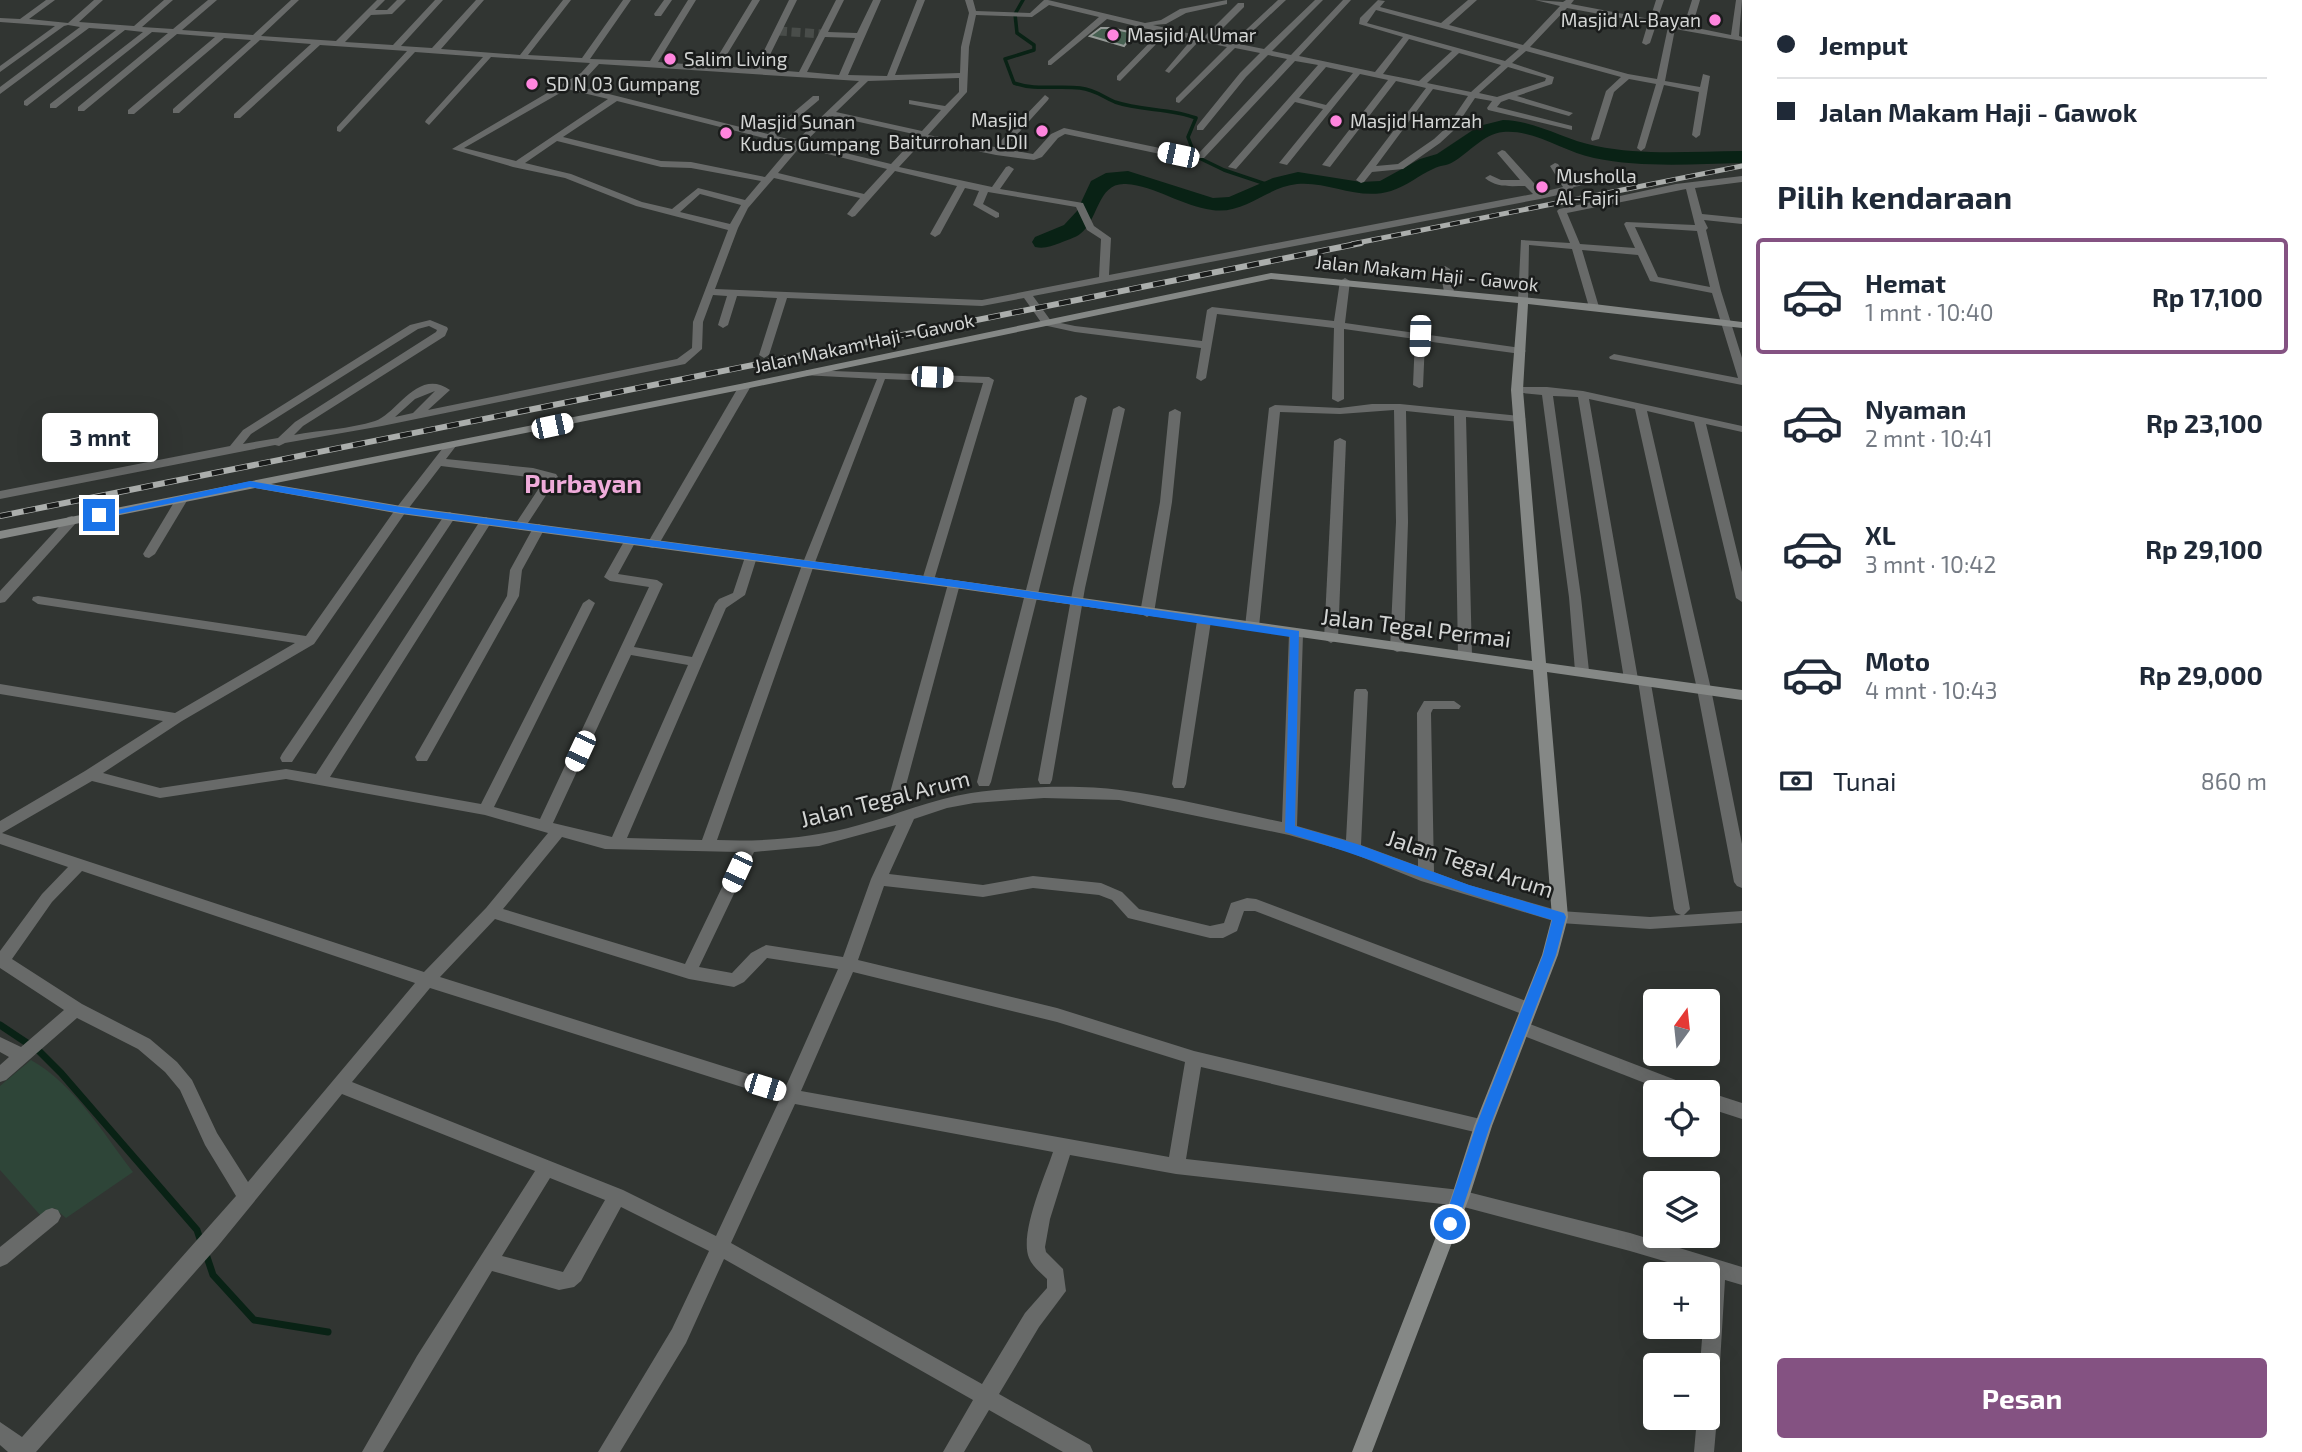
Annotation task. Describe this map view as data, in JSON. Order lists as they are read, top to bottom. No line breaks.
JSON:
{"streets":{"street":["Jalan Makam Haji - Gawok","Jalan Tegal Permai","Jalan Tegal Arum"]},"crossings":[["Jalan Makam Haji - Gawok","Jalan Tegal Permai"]],"districts":["Purbayan"],"places":["Masjid Al-Bayan","Masjid Al Umar","Salim Living","SD N 03 Gumpang","Masjid Hamzah","Masjid Baiturrohan LDII","Masjid Sunan Kudus Gumpang","Musholla Al-Fajri"],"north":"top","page":{"banner":["Jemput","Jalan Makam Haji - Gawok"],"heading":"Pilih kendaraan","list":[{"name":"Hemat","note":"1 mnt · 10:40","value":"Rp 17,100"},{"name":"Nyaman","note":"2 mnt · 10:41","value":"Rp 23,100"},{"name":"XL","note":"3 mnt · 10:42","value":"Rp 29,100"},{"name":"Moto","note":"4 mnt · 10:43","value":"Rp 29,000"}],"bubble":"3 mnt","pay":["Tunai","860 m"],"map_buttons":["+","−"],"buttons":"Pesan"}}
